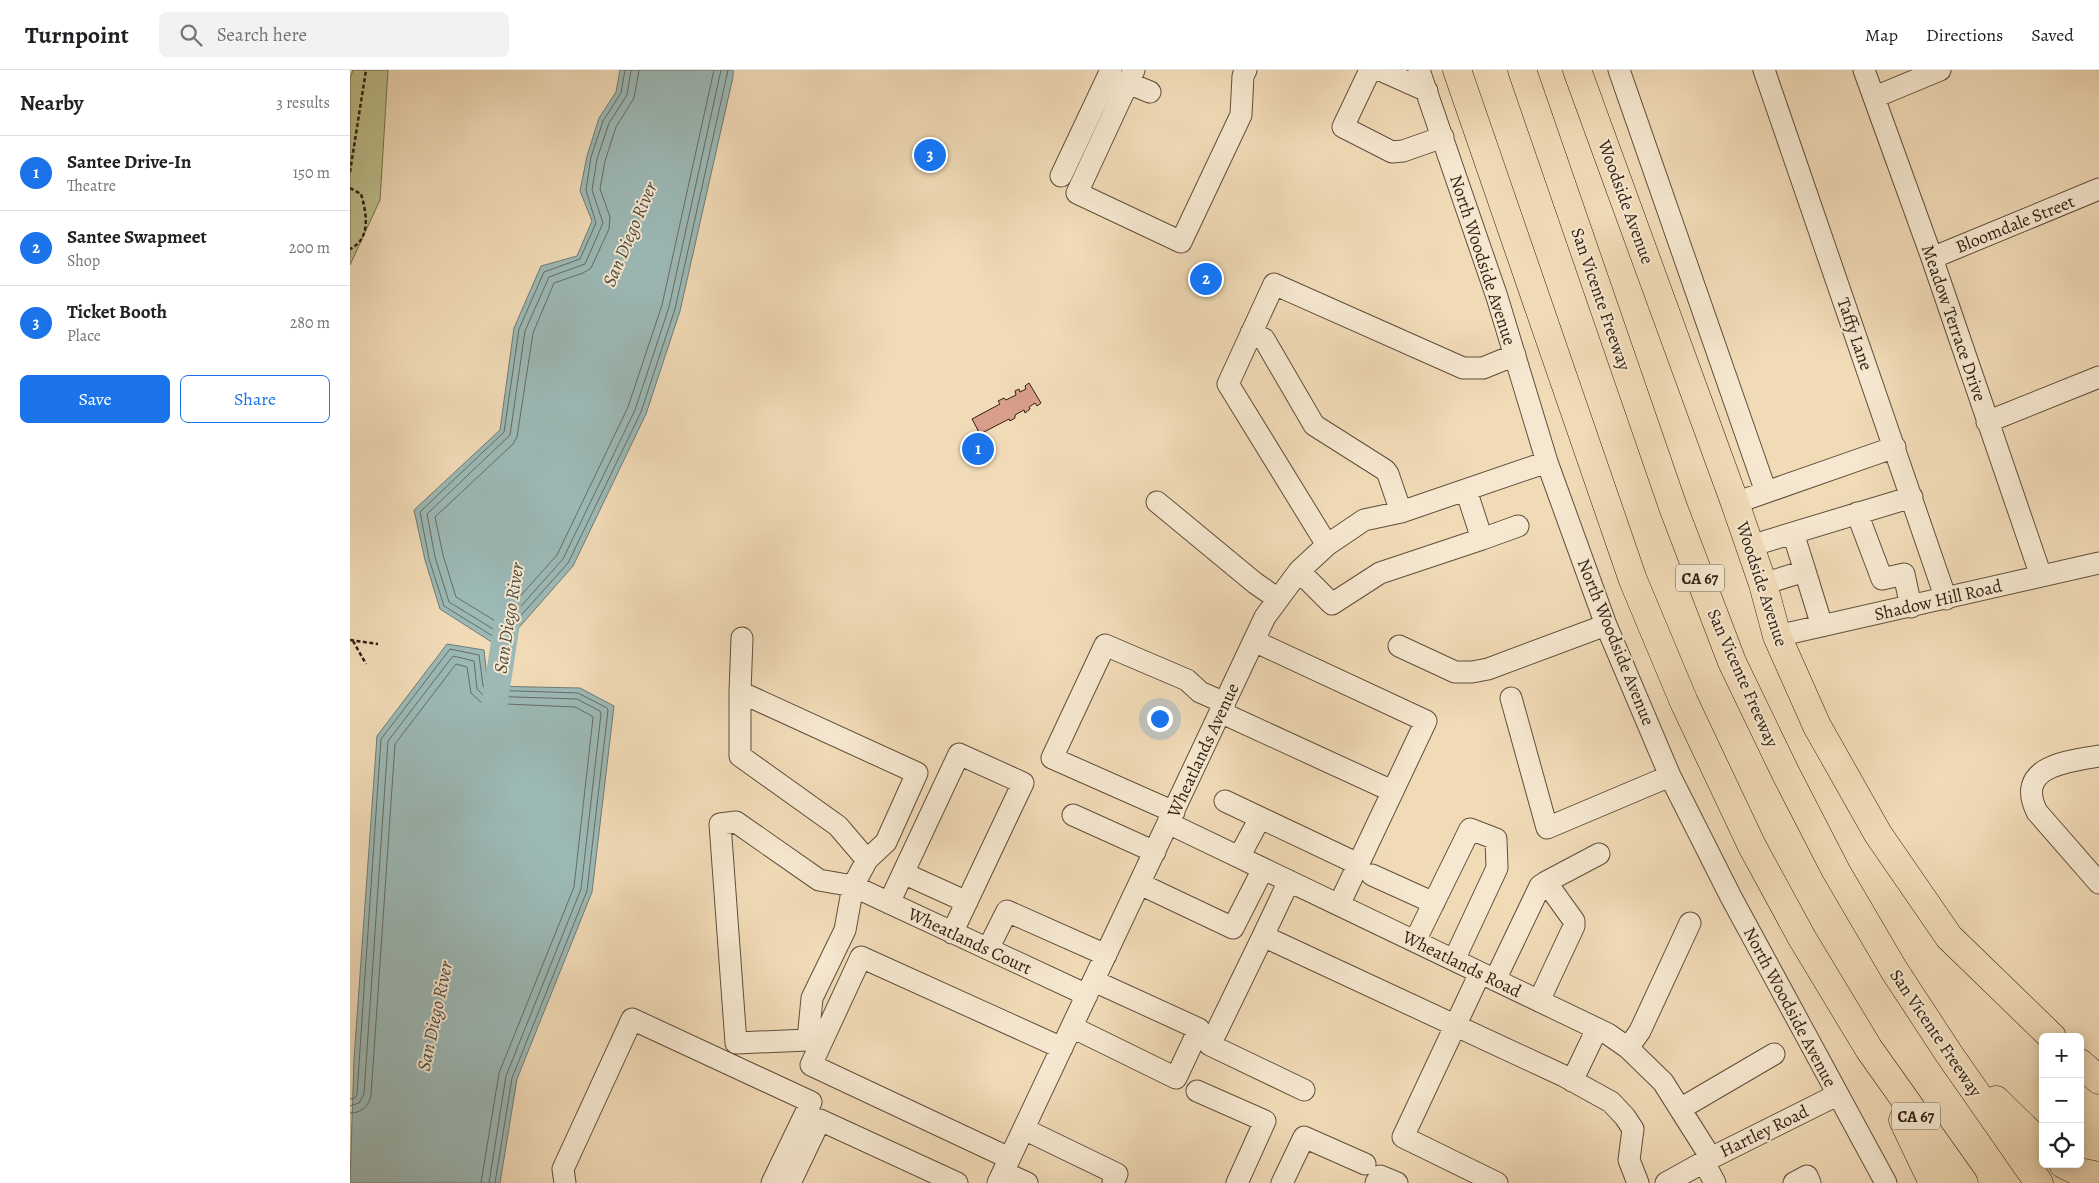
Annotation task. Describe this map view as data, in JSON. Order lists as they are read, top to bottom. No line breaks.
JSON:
{"streets":{"main road":["Woodside Avenue","San Vicente Freeway","CA 67"],"street":["Bloomdale Street","North Woodside Avenue","Meadow Terrace Drive","Taffy Lane","Shadow Hill Road","Wheatlands Avenue","Wheatlands Court","Wheatlands Road","Hartley Road"]},"crossings":[["Woodside Avenue","Shadow Hill Road"],["Bloomdale Street","Meadow Terrace Drive"],["North Woodside Avenue","Wheatlands Avenue"],["North Woodside Avenue","Hartley Road"],["Meadow Terrace Drive","Shadow Hill Road"],["Taffy Lane","Shadow Hill Road"],["Wheatlands Avenue","Wheatlands Court"],["Wheatlands Avenue","Wheatlands Road"],["Wheatlands Road","Hartley Road"]],"water":["San Diego River"],"page":{"header":"Turnpoint","search":"Search here","nav":["Map","Directions","Saved"],"heading":["Nearby","3 results"],"list":[{"mark":"1","name":"Santee Drive-In","note":"Theatre","value":"150 m"},{"mark":"2","name":"Santee Swapmeet","note":"Shop","value":"200 m"},{"mark":"3","name":"Ticket Booth","note":"Place","value":"280 m"}],"pins":["3","2","1"],"buttons":["Save","Share"],"map_buttons":["+","−"]}}
